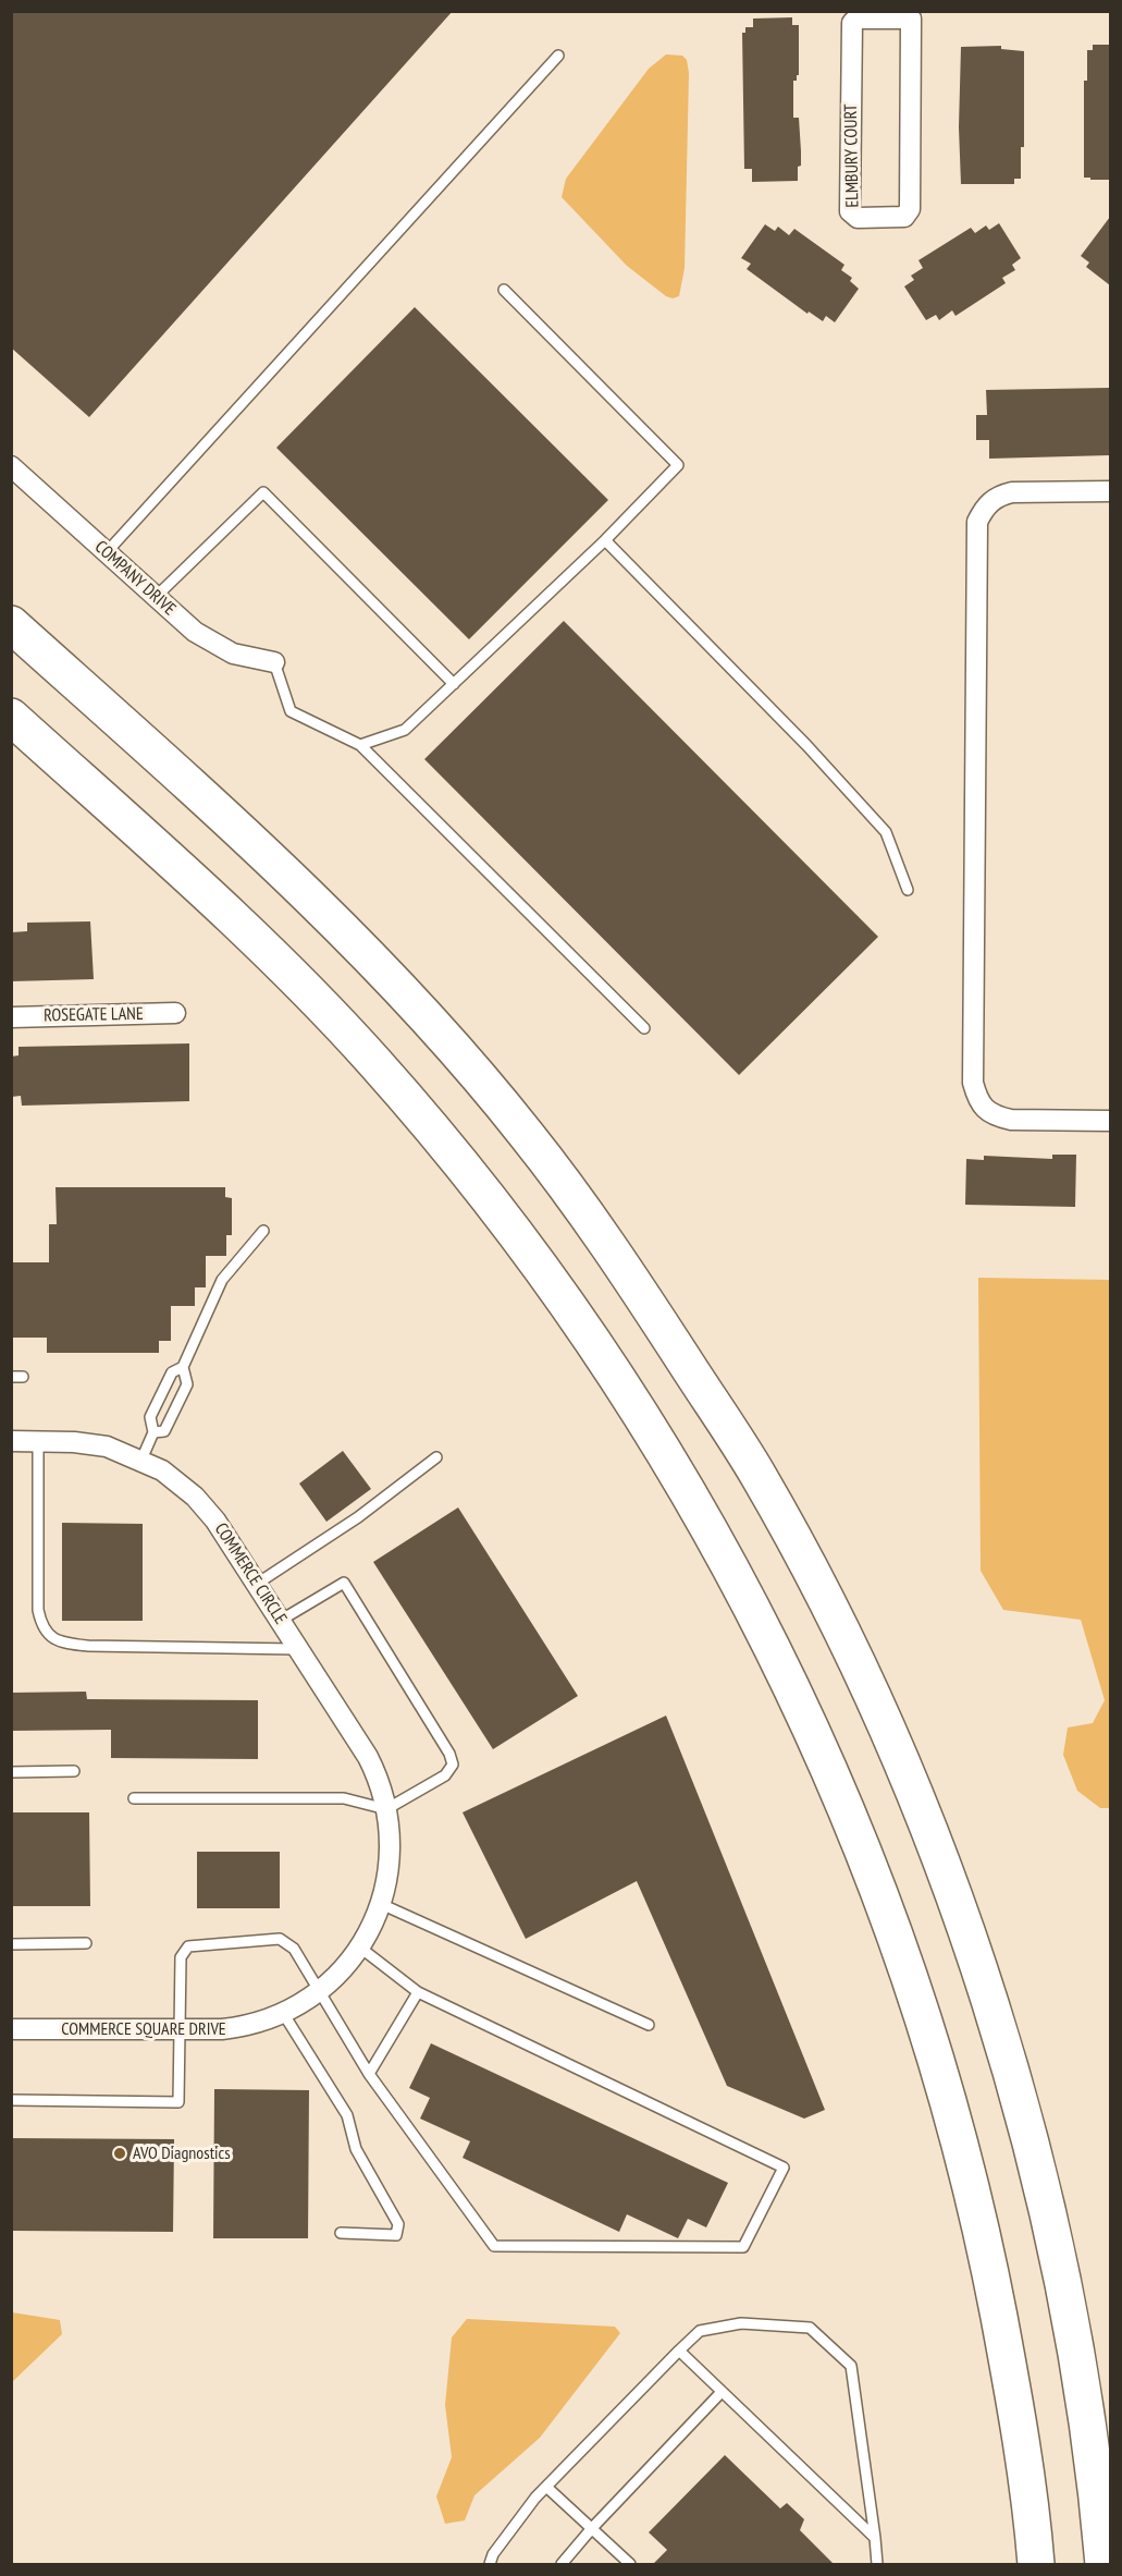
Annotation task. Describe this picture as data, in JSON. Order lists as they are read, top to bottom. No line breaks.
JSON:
{"streets":{"street":["ELMBURY COURT","COMPANY DRIVE","ROSEGATE LANE","COMMERCE CIRCLE","COMMERCE SQUARE DRIVE"]},"crossings":[["COMMERCE CIRCLE","COMMERCE SQUARE DRIVE"]],"places":["AVO Diagnostics"]}
